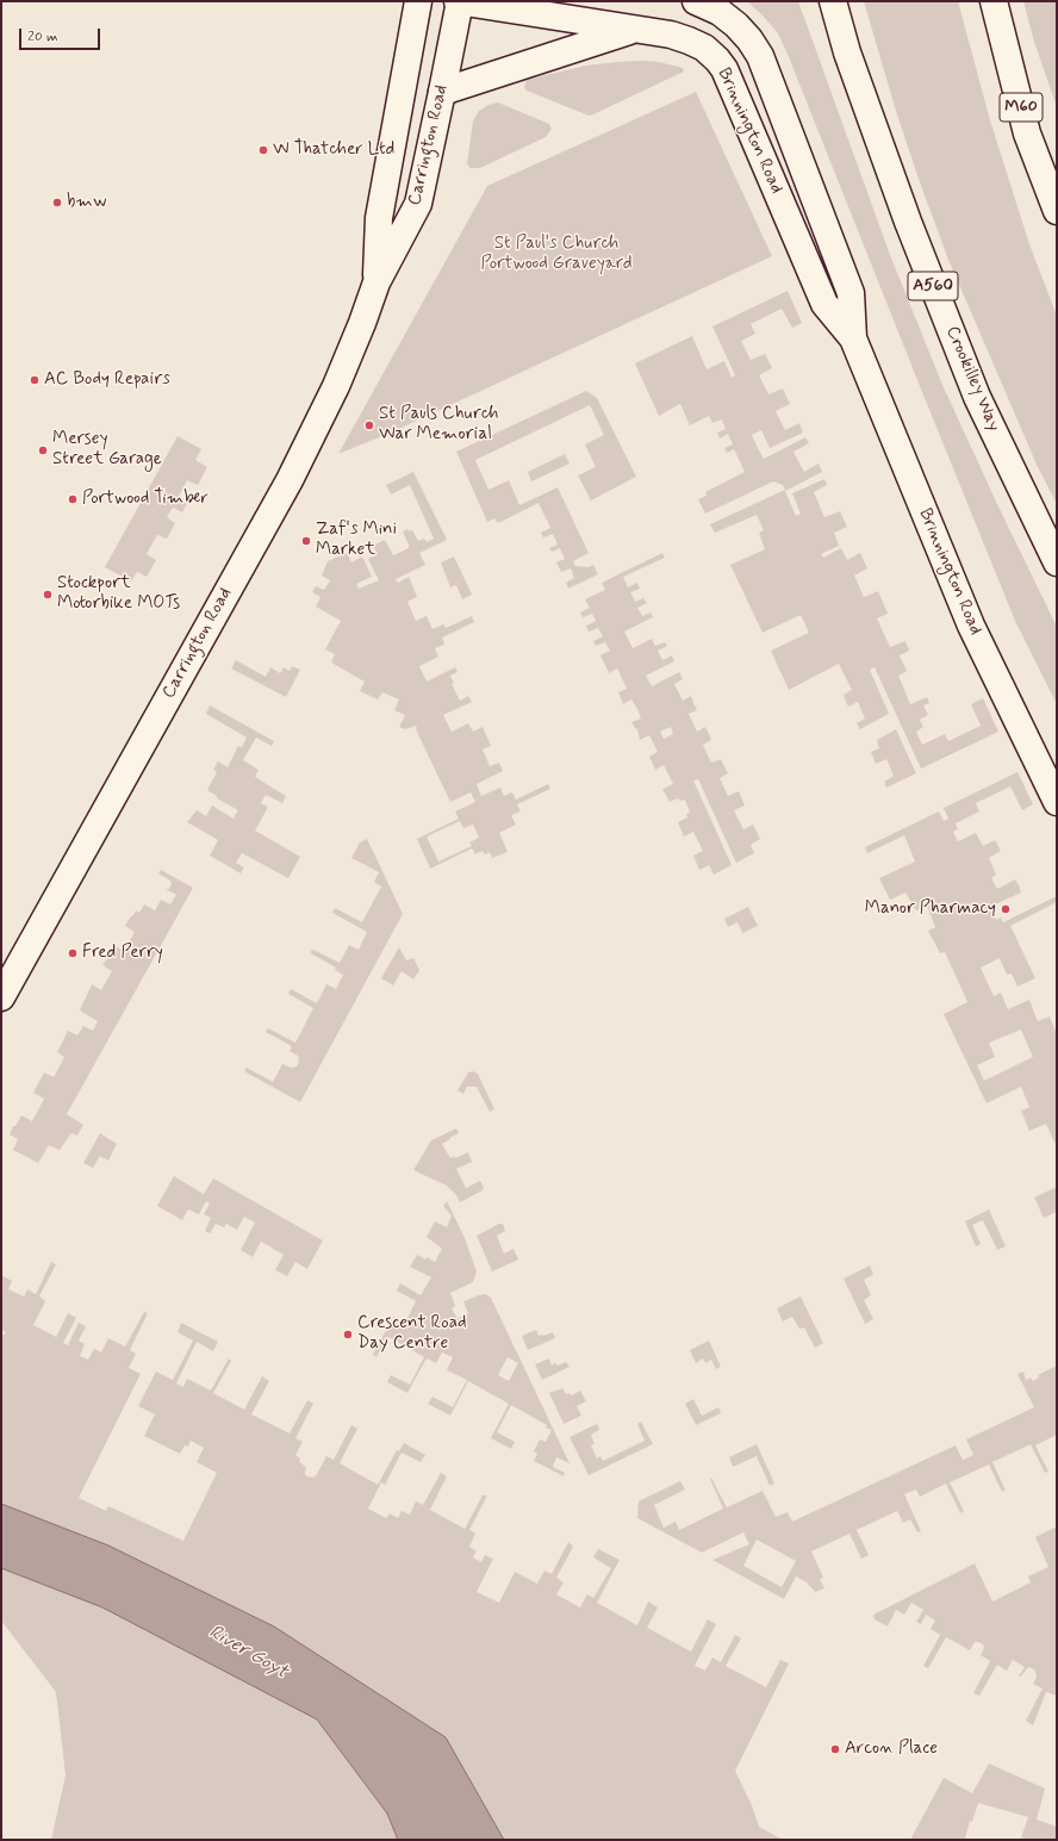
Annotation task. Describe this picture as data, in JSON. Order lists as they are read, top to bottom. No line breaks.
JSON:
{"streets":{"main road":["M60","Brinnington Road","Carrington Road","A560","Crookilley Way"]},"crossings":[["Brinnington Road","Carrington Road"]],"water":["River Goyt"],"parks":["St Paul's Church Portwood Graveyard"],"places":["W Thatcher Ltd","bmw","AC Body Repairs","St Pauls Church War Memorial","Mersey Street Garage","Portwood Timber","Zaf's Mini Market","Stockport Motorbike MOTs","Manor Pharmacy","Fred Perry","Crescent Road Day Centre","Arcon Place"],"scale_bar":"20 m"}
